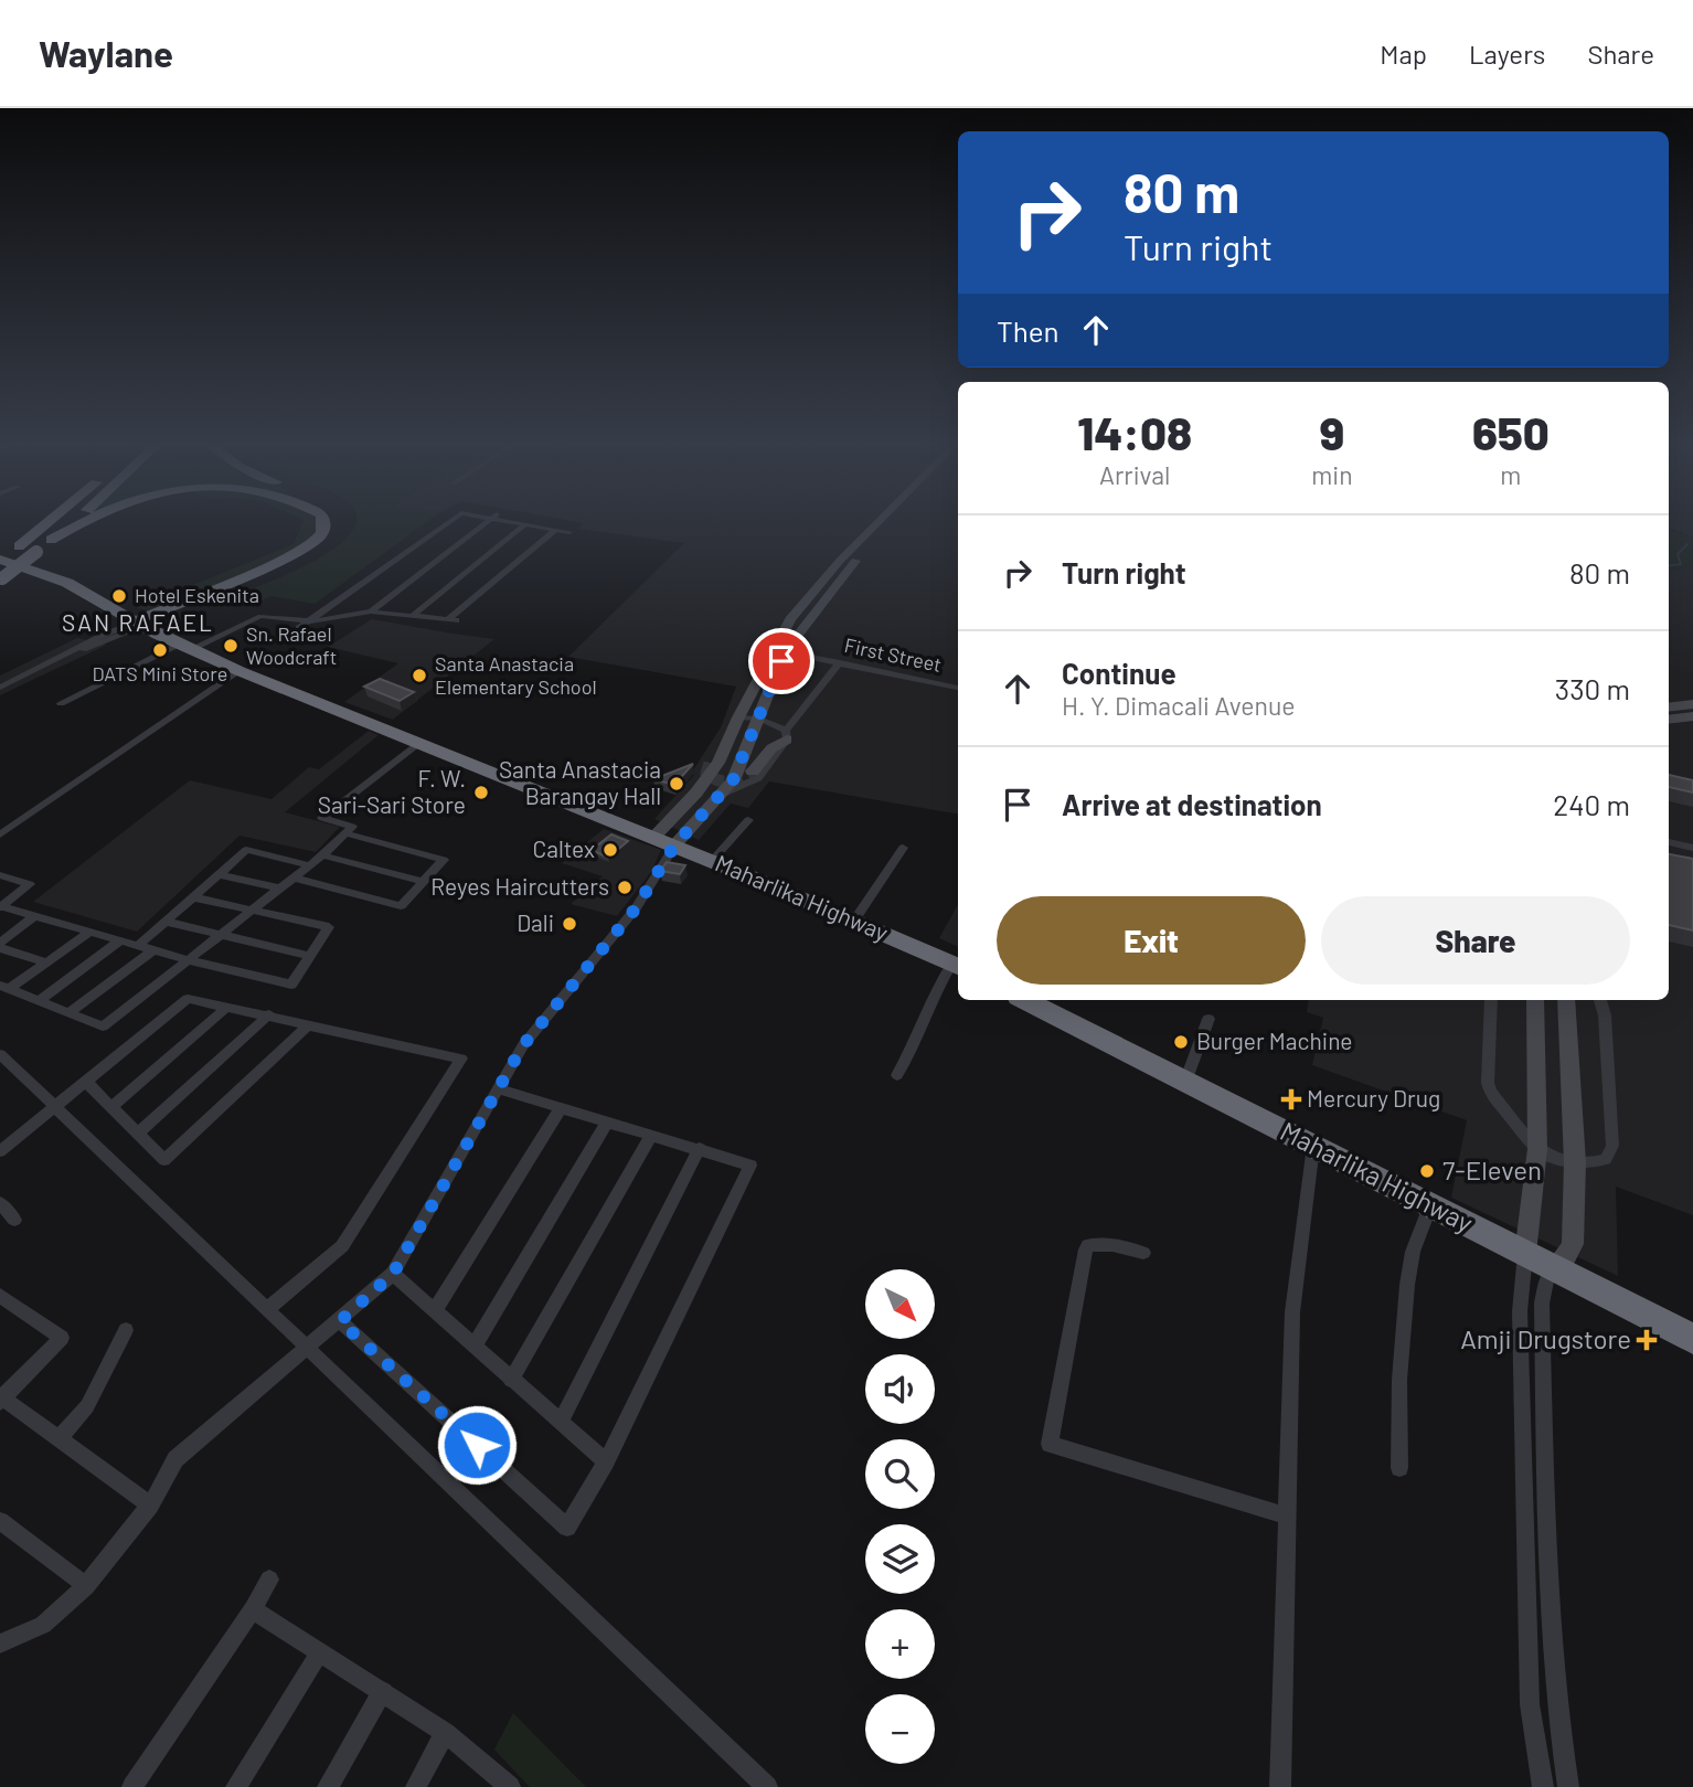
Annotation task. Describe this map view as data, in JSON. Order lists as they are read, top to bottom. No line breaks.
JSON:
{"streets":{"highway":["Maharlika Highway"],"street":["First Street"]},"districts":["SAN RAFAEL"],"places":{"other":["Hotel Eskenita","Sn. Rafael Woodcraft","DATS Mini Store","Santa Anastacia Elementary School","Santa Anastacia Barangay Hall","F. W. Sari-Sari Store","Caltex","Reyes Haircutters","Dali","Burger Machine","7-Eleven"],"health":["Mercury Drug","Amji Drugstore"]},"north":"bottom right","page":{"header":"Waylane","nav":["Map","Layers","Share"],"turn":["80 m","Turn right"],"then":"Then","eta":["14:08","Arrival","9","min","650","m"],"list":[{"name":"Turn right","value":"80 m"},{"name":"Continue","note":"H. Y. Dimacali Avenue","value":"330 m"},{"name":"Arrive at destination","value":"240 m"}],"buttons":["Exit","Share"],"map_buttons":["+","−"]}}
